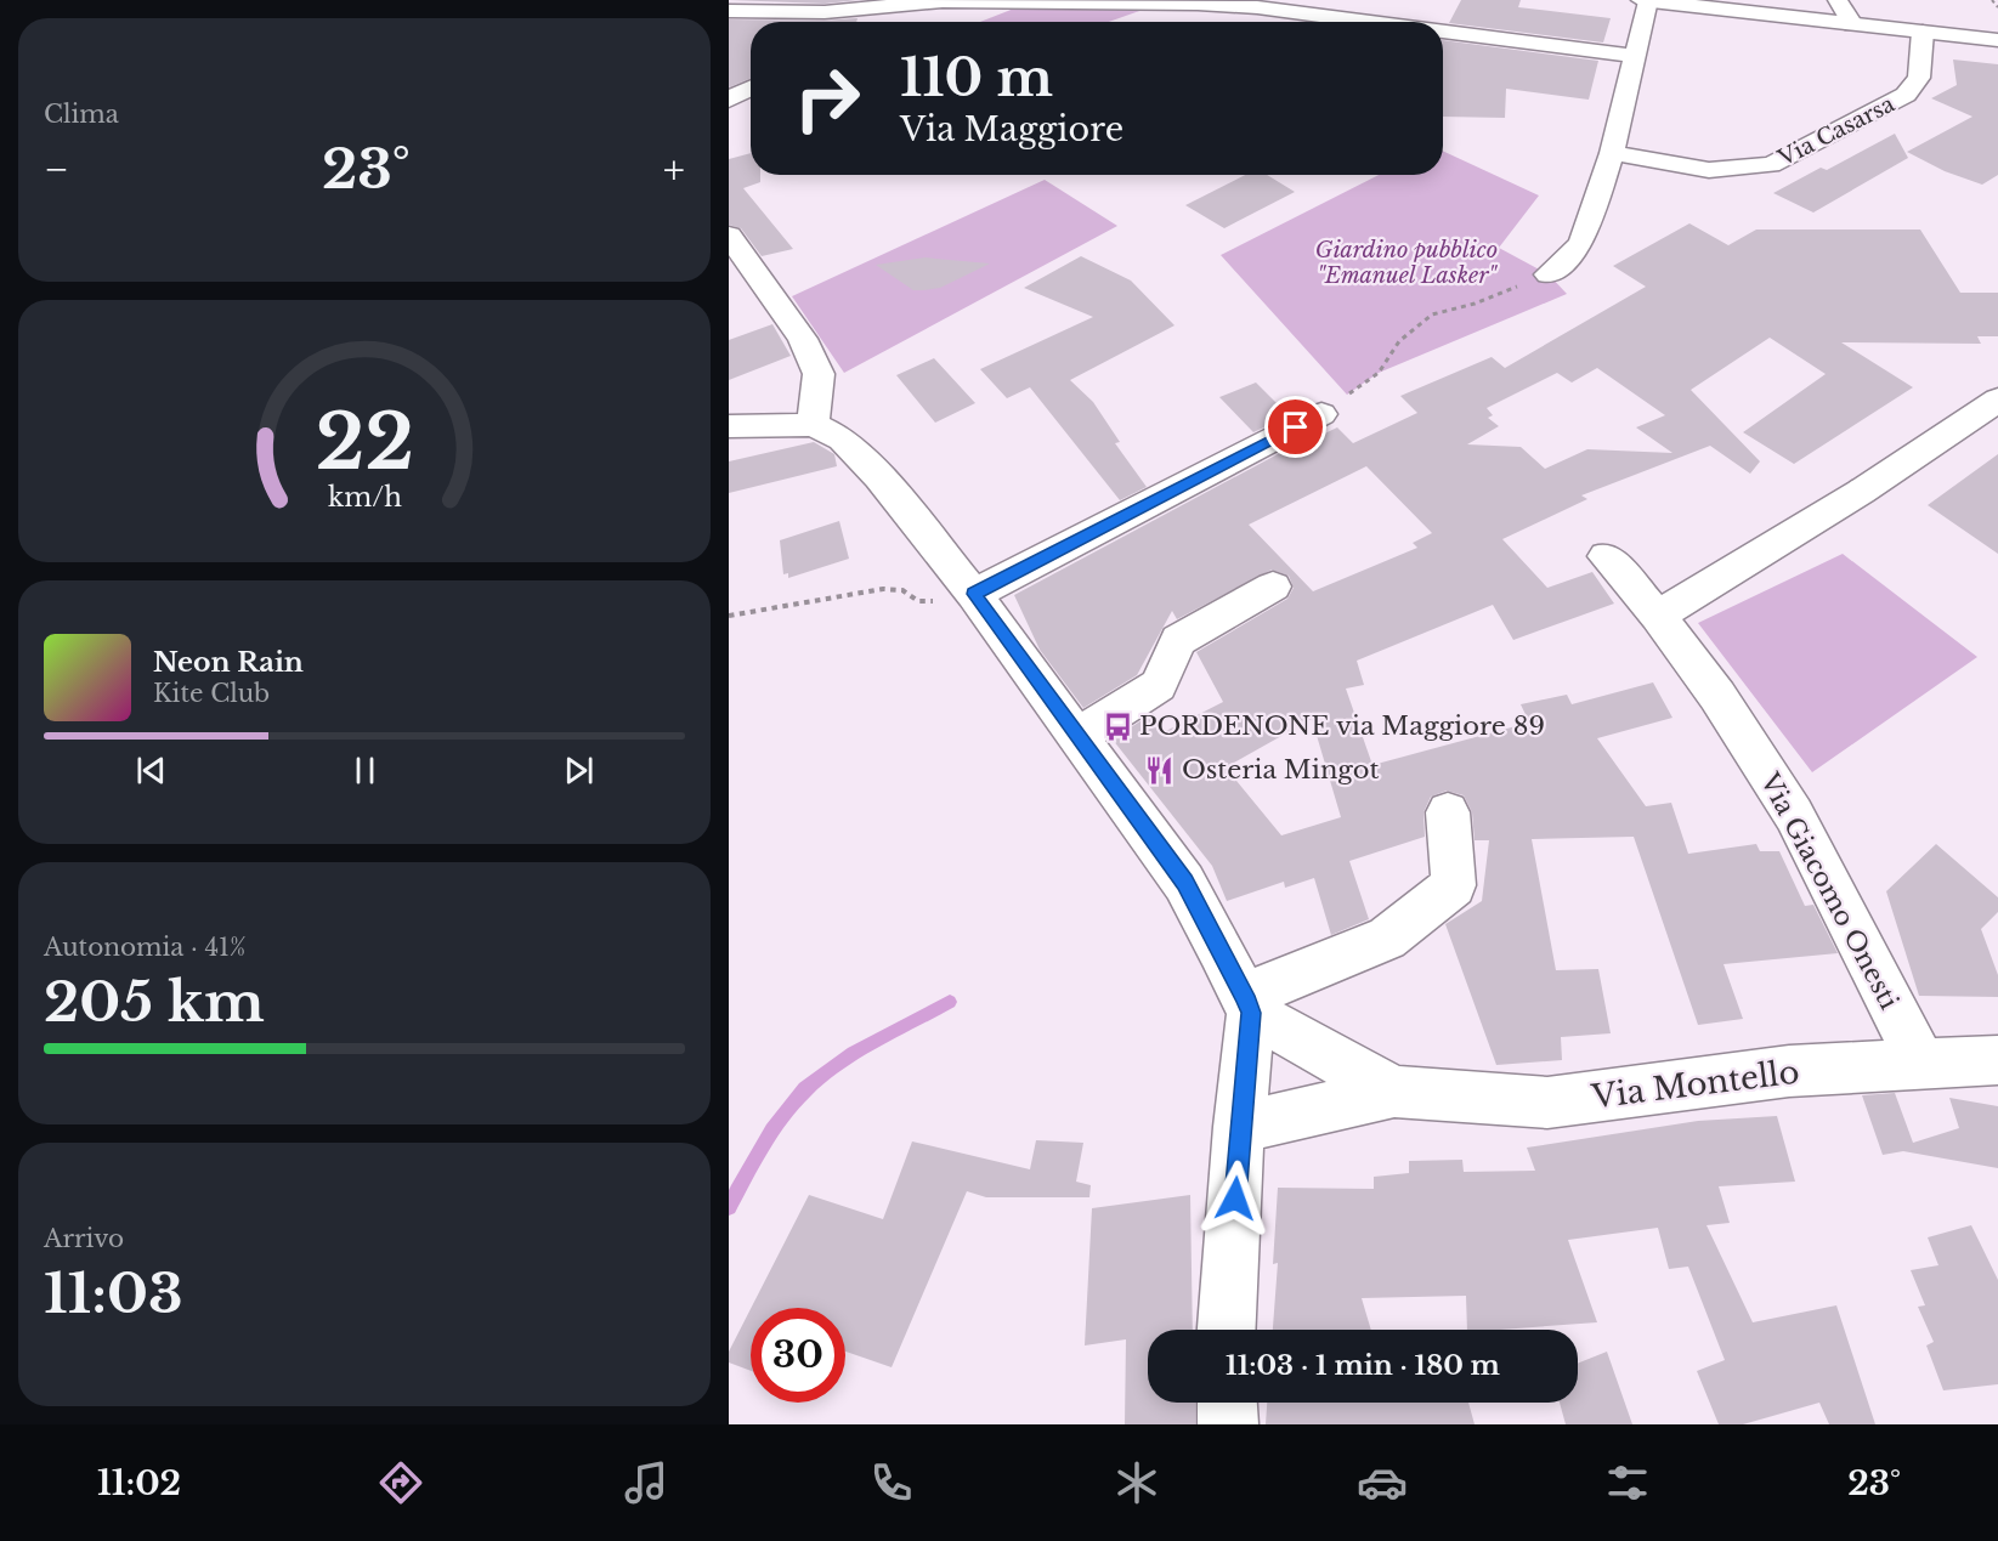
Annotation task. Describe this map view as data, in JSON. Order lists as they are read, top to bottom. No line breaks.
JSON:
{"streets":{"street":["Via Casarsa","Via Giacomo Onesti","Via Montello"]},"crossings":[["Via Giacomo Onesti","Via Montello"]],"parks":["Giardino pubblico \"Emanuel Lasker\""],"places":{"bus stop":["PORDENONE via Maggiore 89"],"restaurant":["Osteria Mingot"]},"page":{"tile":["Clima",["Autonomia · 41%","205 km"],["Arrivo","11:03"]],"turn":["110 m","Via Maggiore"],"heat":["−","23°","+"],"song":["Neon Rain","Kite Club"],"limit":"30","trip":"11:03 · 1 min · 180 m","tabs":["11:02","23°"],"gauge":["22","km/h"]}}
